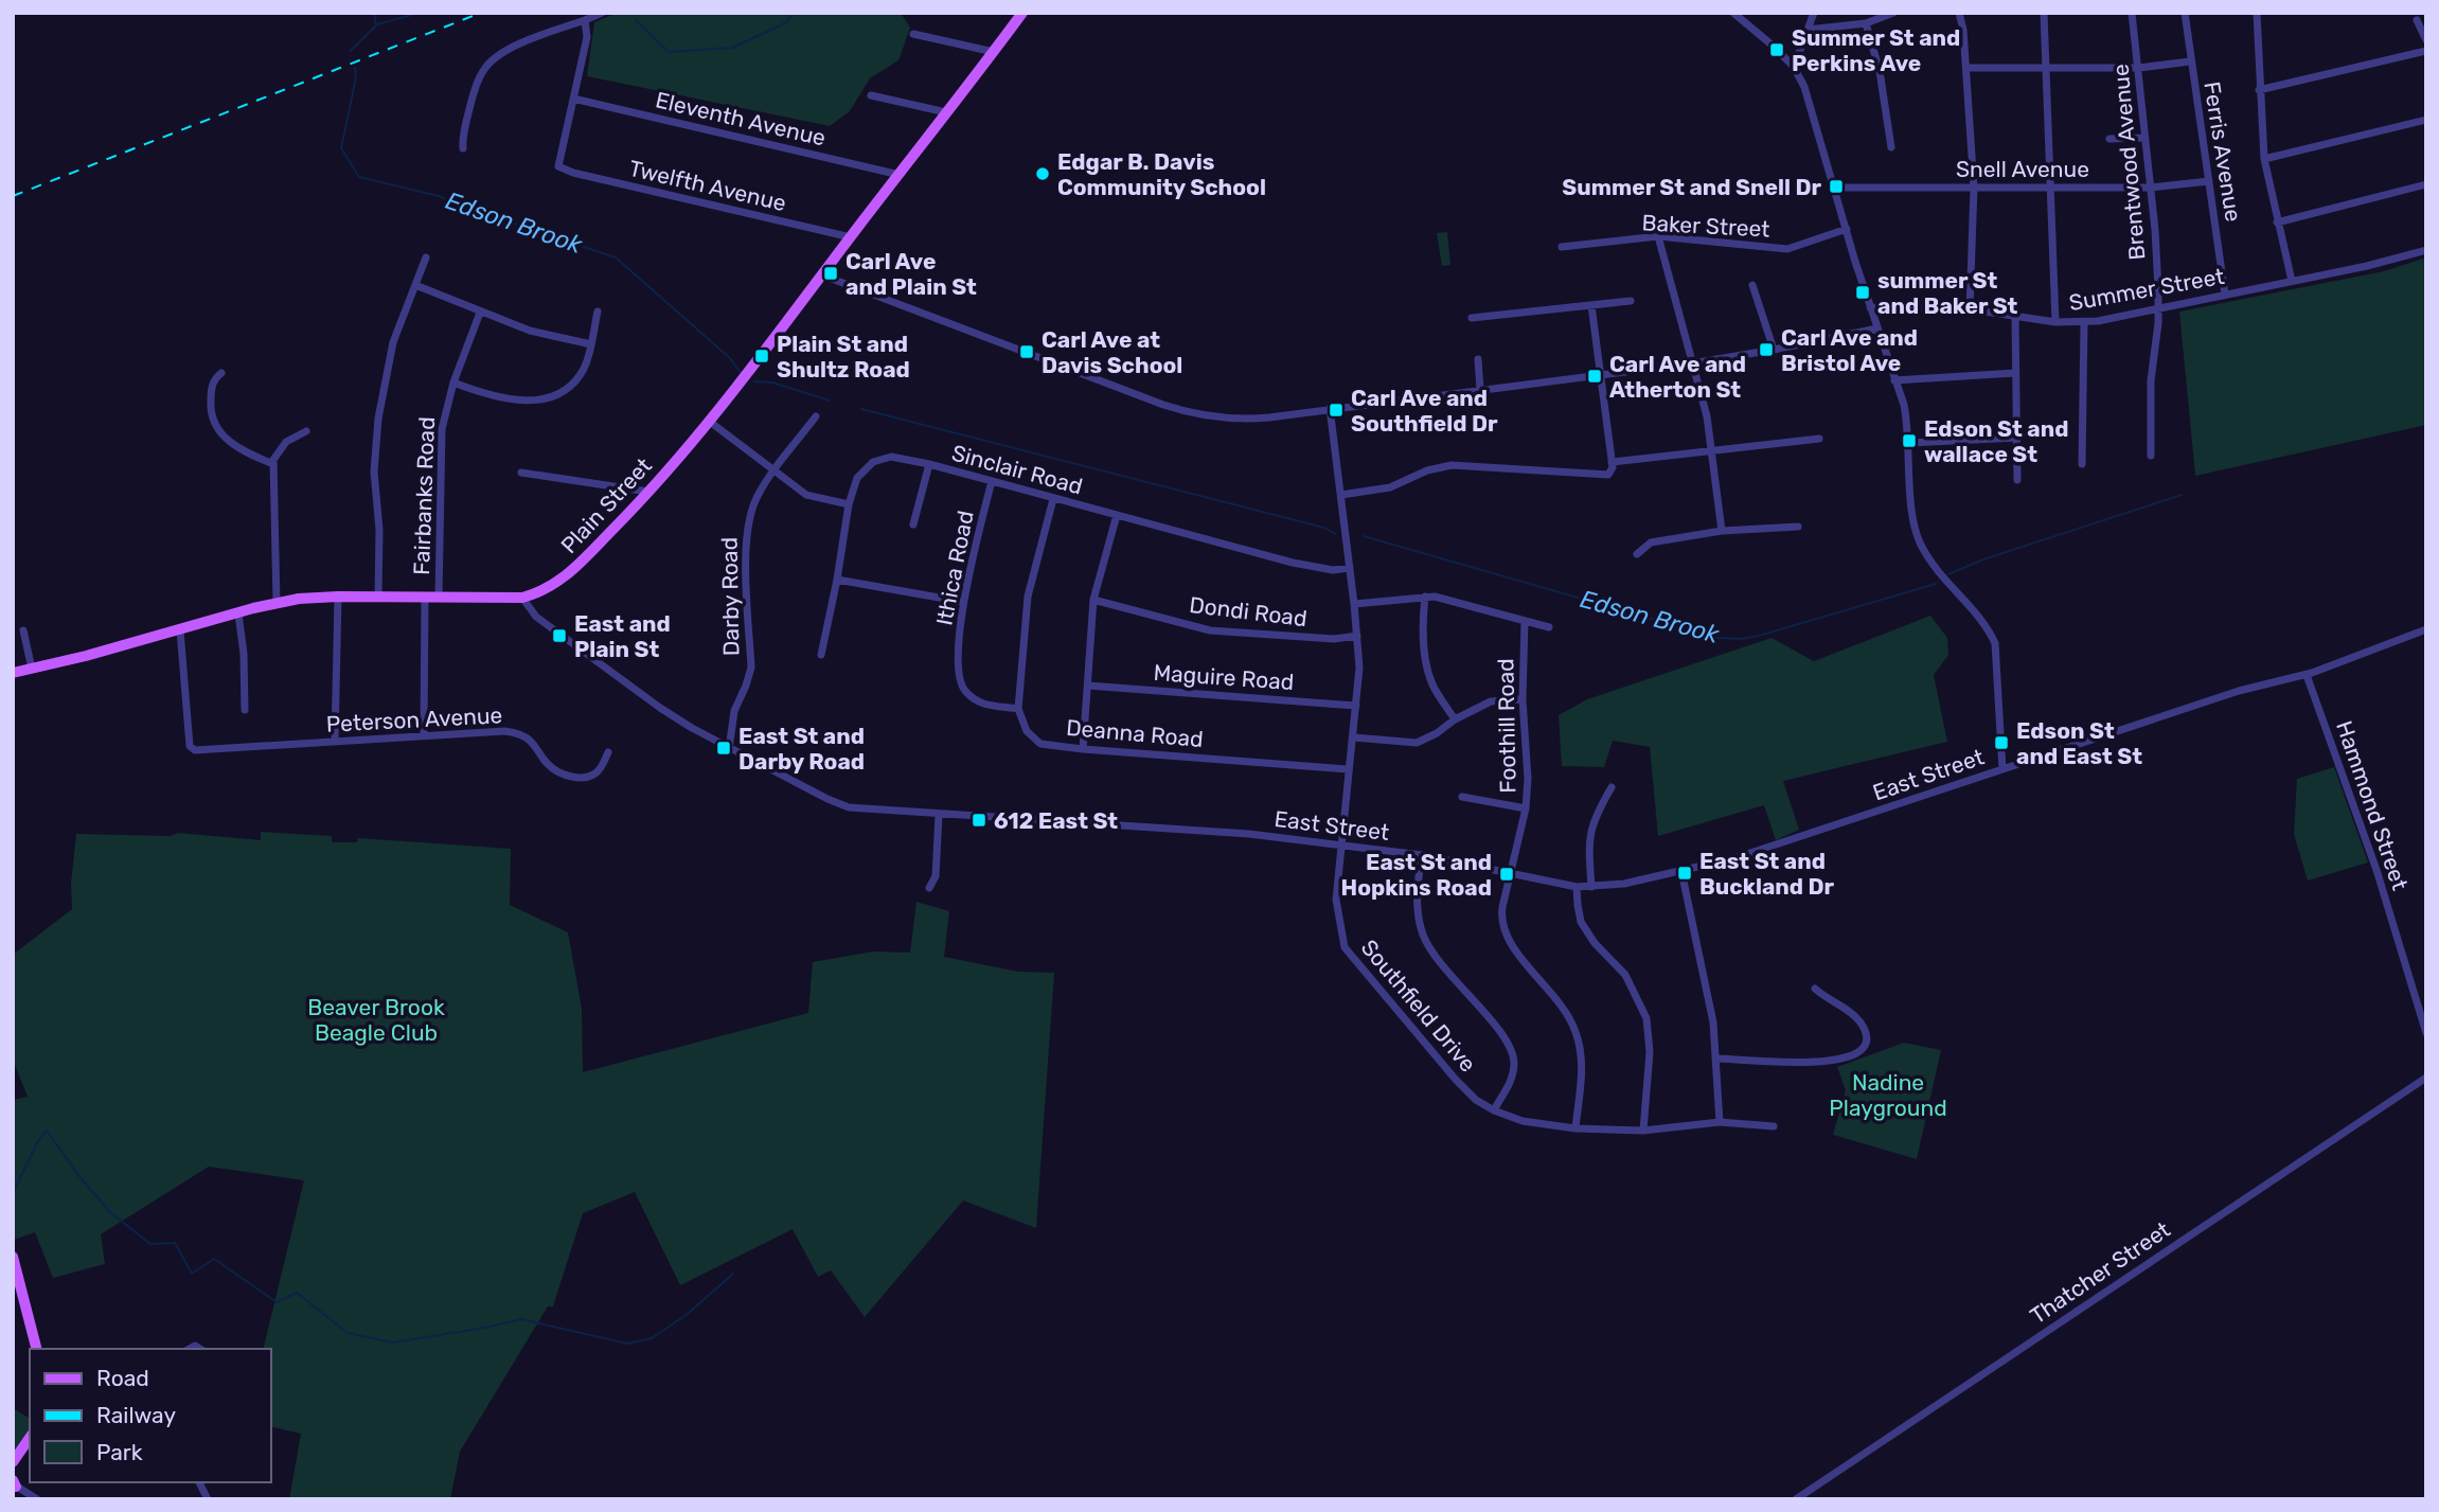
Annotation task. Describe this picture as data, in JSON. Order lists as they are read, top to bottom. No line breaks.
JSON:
{"streets":{"main road":["Plain Street"],"street":["Eleventh Avenue","Ferris Avenue","Brentwood Avenue","Snell Avenue","Twelfth Avenue","Baker Street","Summer Street","Sinclair Road","Fairbanks Road","Ithica Road","Darby Road","Dondi Road","Maguire Road","Peterson Avenue","Foothill Road","Deanna Road","East Street","Hammond Street","Southfield Drive","Thatcher Street"]},"crossings":[["Eleventh Avenue","Twelfth Avenue"],["Eleventh Avenue","Plain Street"],["Ferris Avenue","Snell Avenue"],["Ferris Avenue","Summer Street"],["Brentwood Avenue","Snell Avenue"],["Brentwood Avenue","Summer Street"],["Twelfth Avenue","Plain Street"],["Sinclair Road","Ithica Road"],["Sinclair Road","Southfield Drive"],["Fairbanks Road","Plain Street"],["Plain Street","Peterson Avenue"],["Plain Street","East Street"],["Ithica Road","Deanna Road"],["Darby Road","East Street"],["Dondi Road","Southfield Drive"],["Maguire Road","Southfield Drive"],["Foothill Road","East Street"],["Foothill Road","Southfield Drive"],["Deanna Road","Southfield Drive"],["East Street","Hammond Street"],["East Street","Southfield Drive"]],"water":["Edson Brook"],"parks":["Beaver Brook Beagle Club","Nadine Playground"],"places":{"transit":["Summer St and Perkins Ave","Summer St and Snell Dr","Carl Ave and Plain St","summer St and Baker St","Carl Ave and Bristol Ave","Carl Ave at Davis School","Plain St and Shultz Road","Carl Ave and Atherton St","Carl Ave and Southfield Dr","Edson St and wallace St","East and Plain St","Edson St and East St","East St and Darby Road","612 East St","East St and Buckland Dr","East St and Hopkins Road"],"other":["Edgar B. Davis Community School"]},"legend":["Road","Railway","Park"]}
